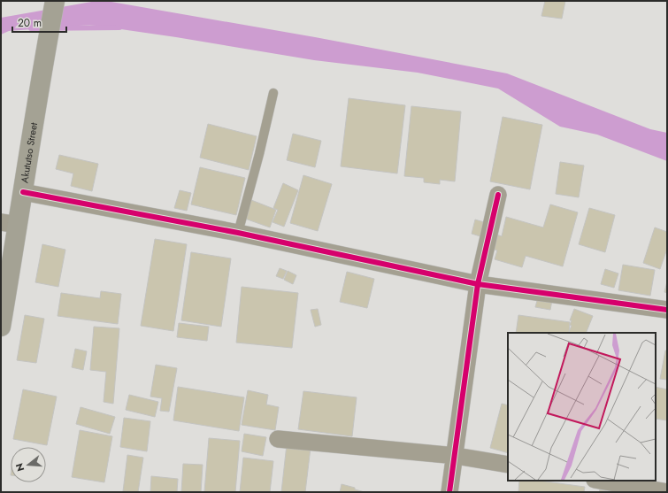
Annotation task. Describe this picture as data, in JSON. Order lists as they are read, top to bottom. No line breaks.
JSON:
{"streets":{"main road":["Akututso Street"]},"scale_bar":"20 m","north":"left"}
